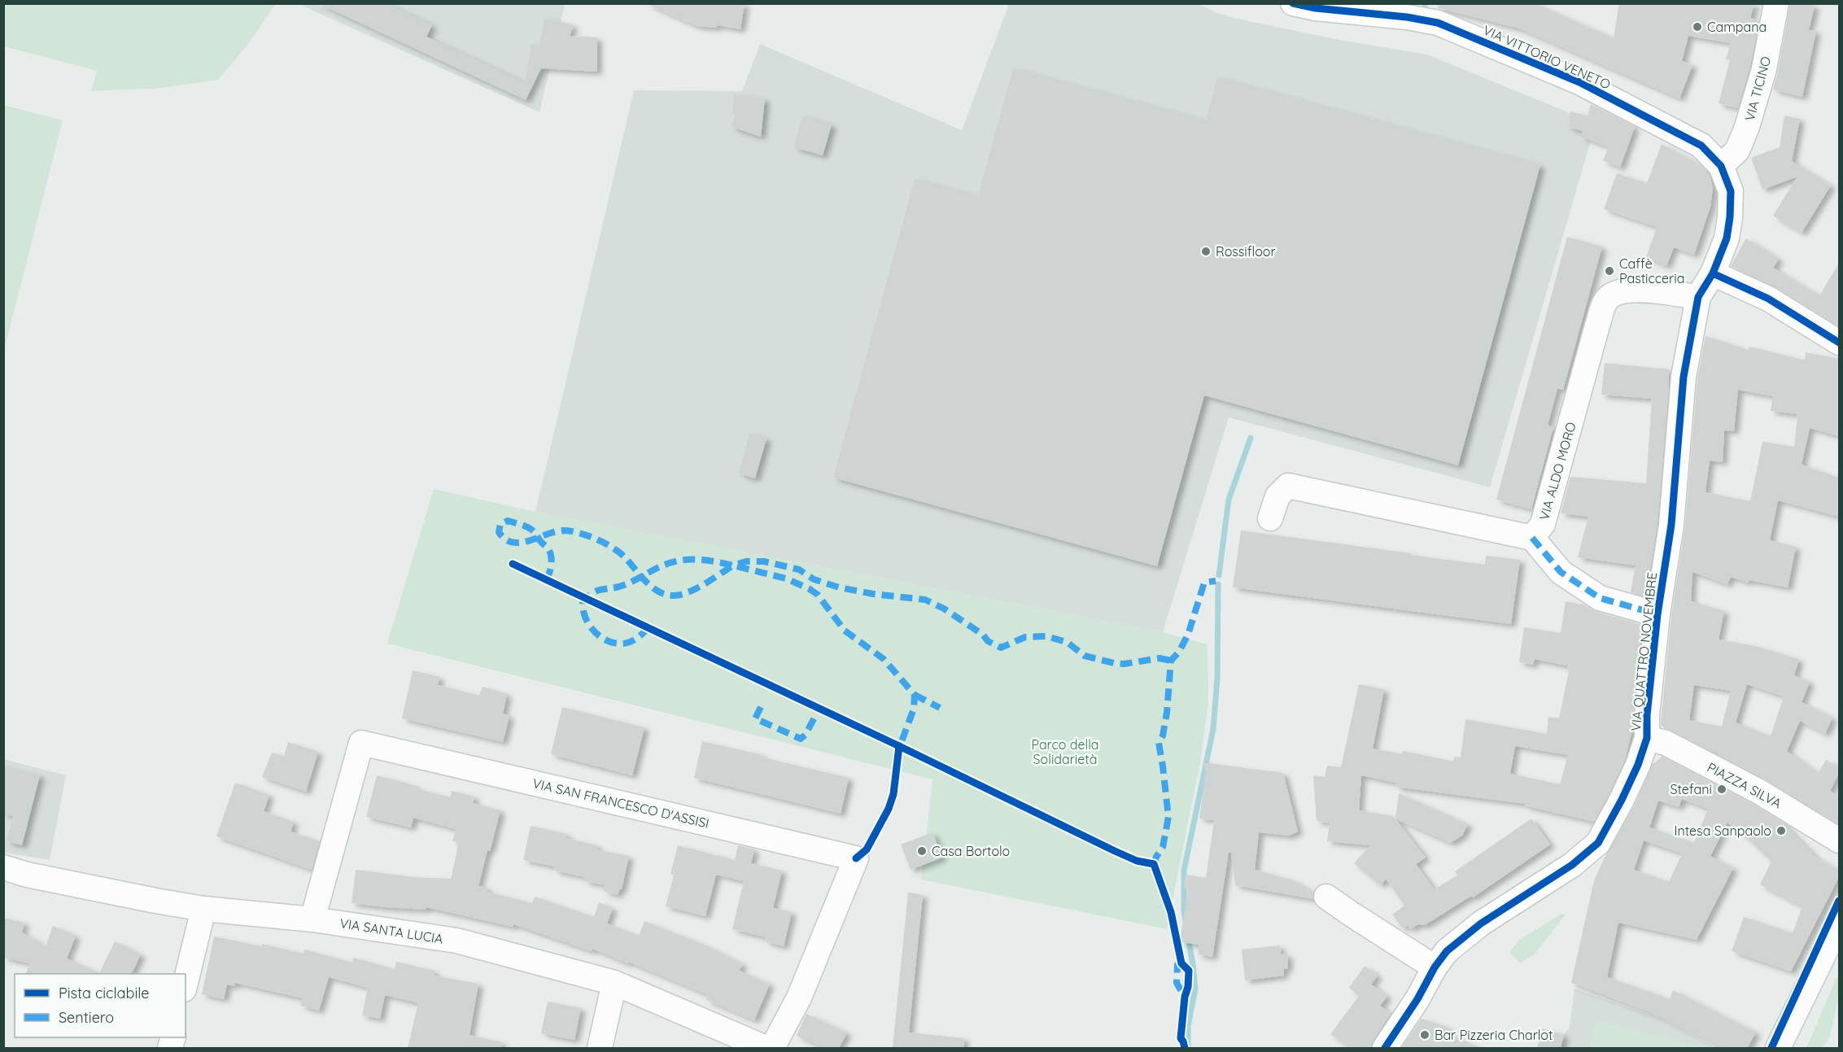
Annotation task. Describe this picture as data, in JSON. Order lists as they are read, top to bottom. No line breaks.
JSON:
{"streets":{"street":["VIA VITTORIO VENETO","VIA TICINO","VIA ALDO MORO","VIA QUATTRO NOVEMBRE","PIAZZA SILVA","VIA SAN FRANCESCO D'ASSISI","VIA SANTA LUCIA"]},"crossings":[["VIA VITTORIO VENETO","VIA TICINO"],["VIA VITTORIO VENETO","VIA QUATTRO NOVEMBRE"],["VIA ALDO MORO","VIA QUATTRO NOVEMBRE"],["VIA QUATTRO NOVEMBRE","PIAZZA SILVA"],["VIA SAN FRANCESCO D'ASSISI","VIA SANTA LUCIA"]],"parks":["Parco della Solidarietà"],"places":["Campana","Rossifloor","Caffè Pasticceria","Stefani","Intesa Sanpaolo","Casa Bortolo","Bar Pizzeria Charlot"],"legend":["Pista ciclabile","Sentiero"]}
